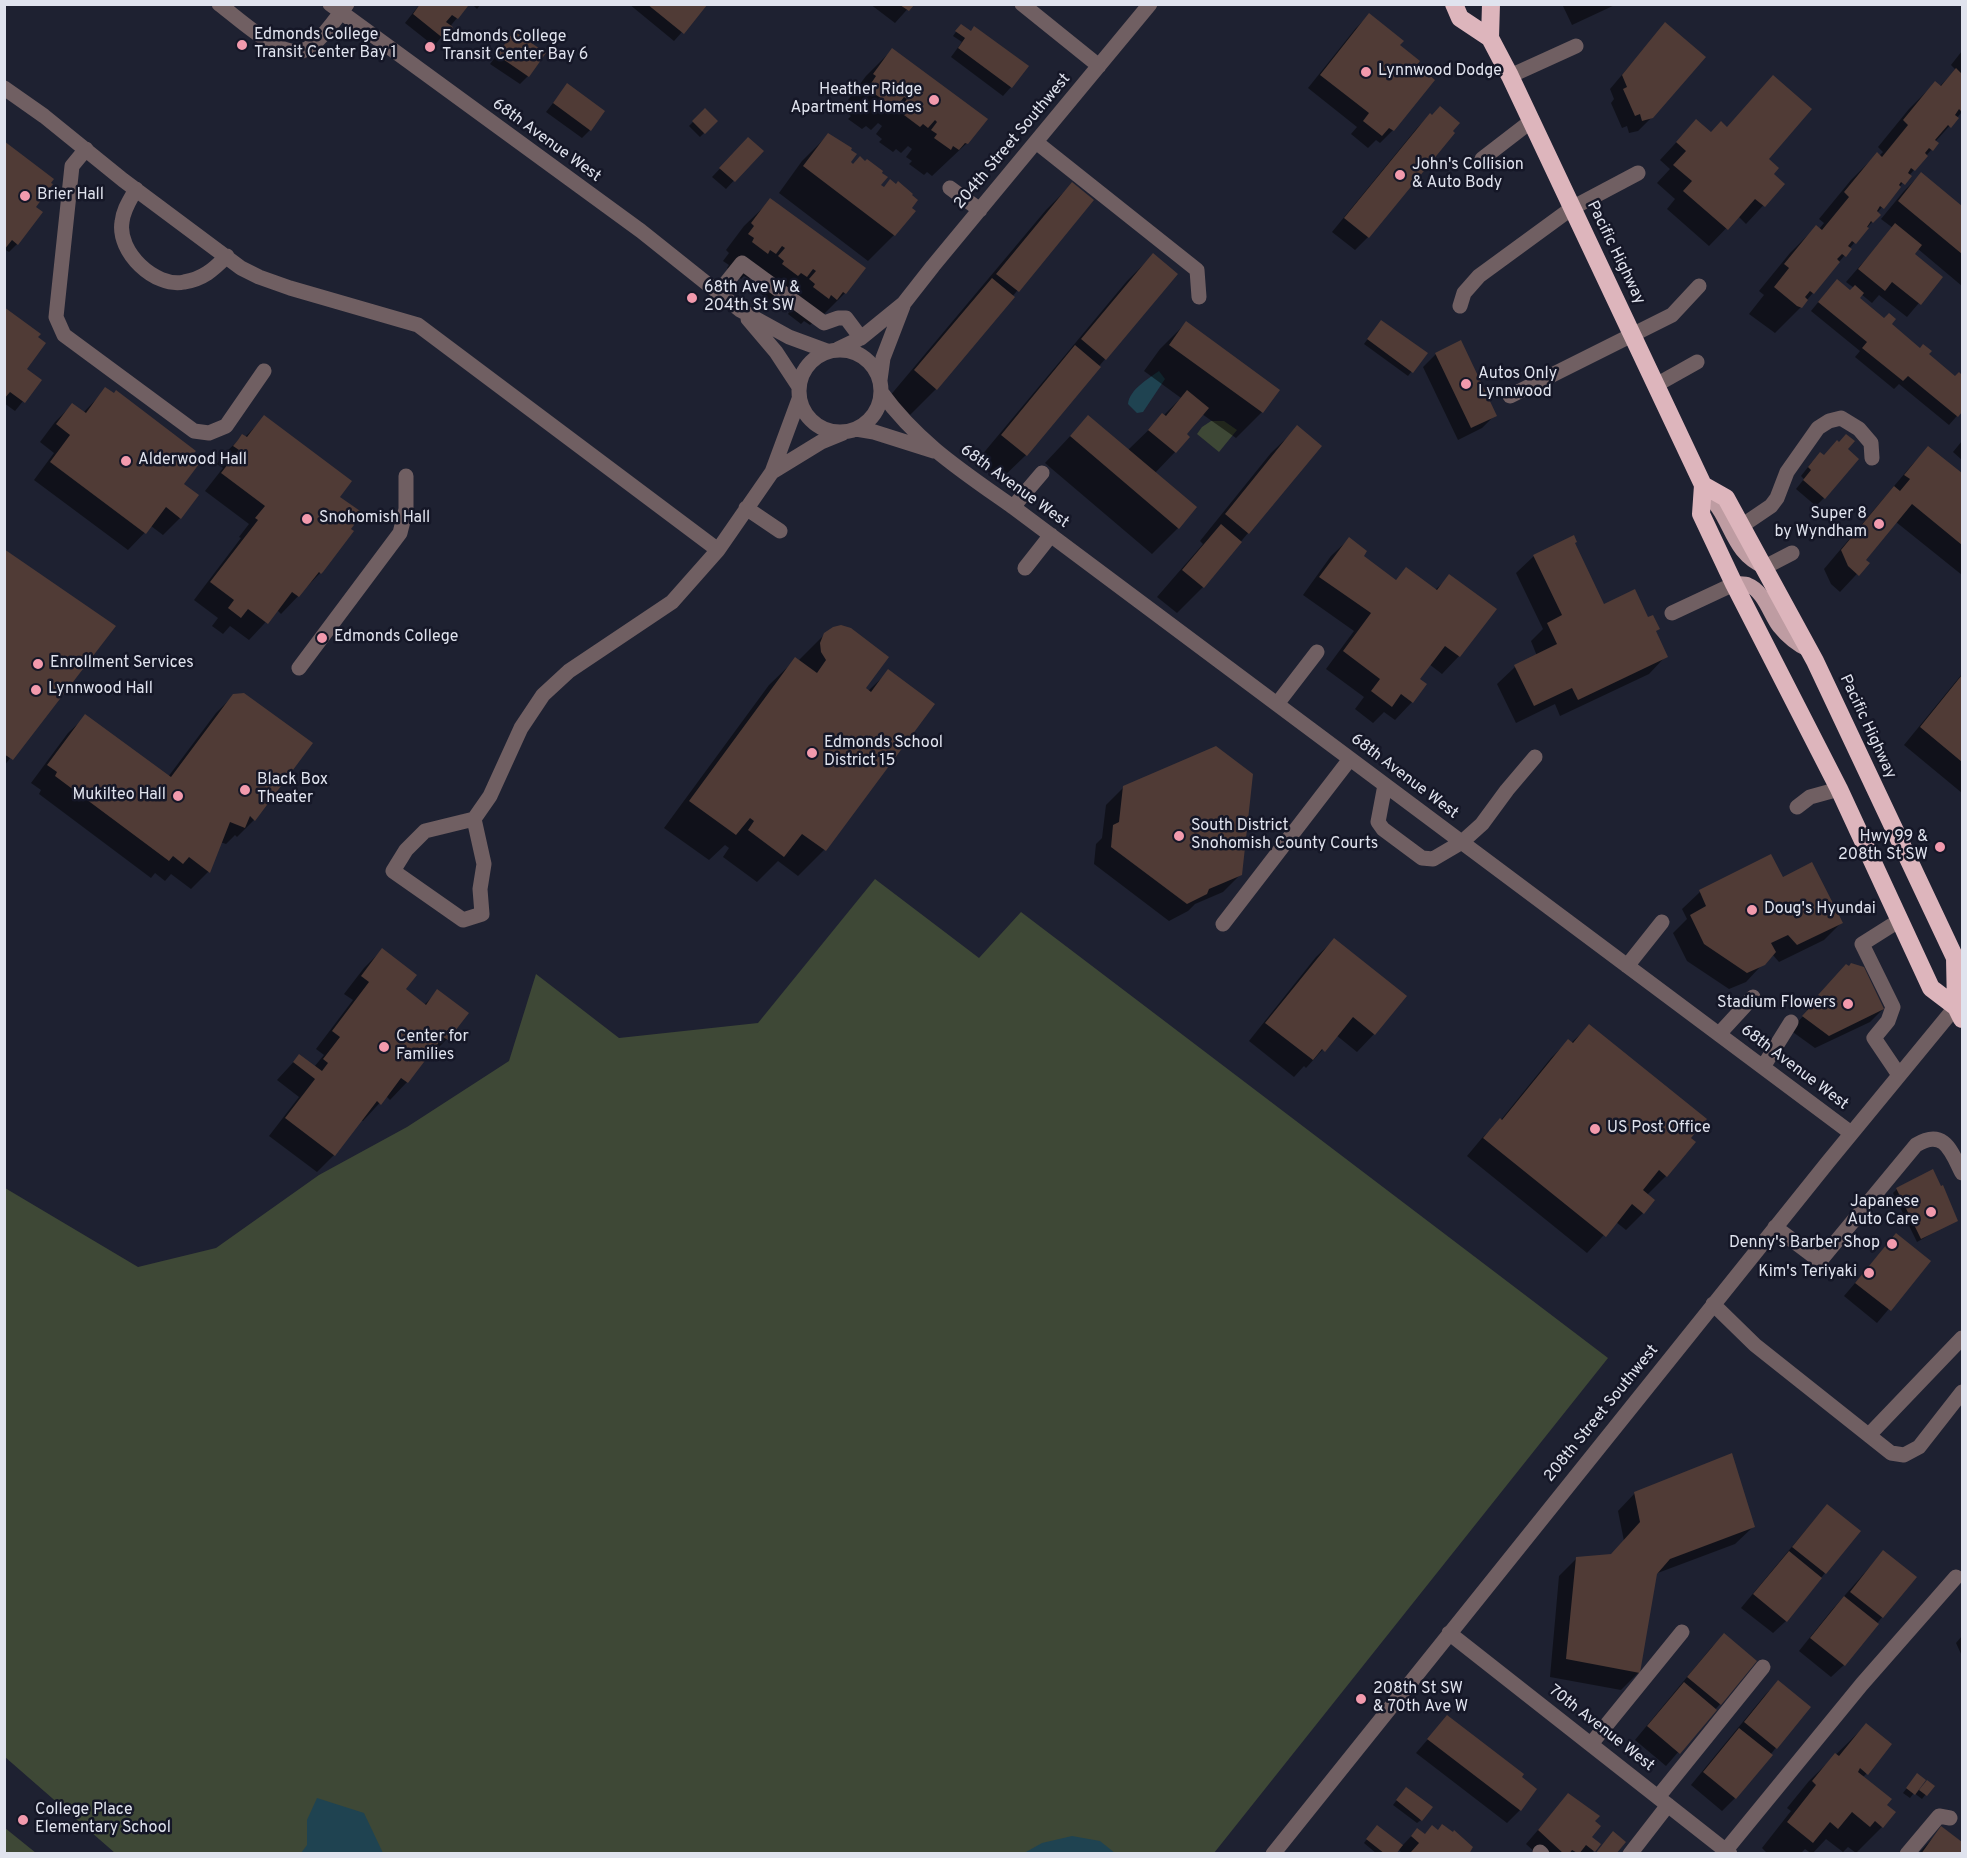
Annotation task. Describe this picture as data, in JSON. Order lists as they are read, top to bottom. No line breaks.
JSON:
{"streets":{"highway":["Pacific Highway"],"street":["68th Avenue West","204th Street Southwest","208th Street Southwest","70th Avenue West"]},"crossings":[["68th Avenue West","204th Street Southwest"],["68th Avenue West","208th Street Southwest"],["Pacific Highway","208th Street Southwest"],["208th Street Southwest","70th Avenue West"]],"places":["Edmonds College Transit Center Bay 1","Edmonds College Transit Center Bay 6","Lynnwood Dodge","Heather Ridge Apartment Homes","John's Collision & Auto Body","Brier Hall","68th Ave W & 204th St SW","Autos Only Lynnwood","Alderwood Hall","Snohomish Hall","Super 8 by Wyndham","Edmonds College","Enrollment Services","Lynnwood Hall","Edmonds School District 15","Black Box Theater","Mukilteo Hall","South District Snohomish County Courts","Hwy 99 & 208th St SW","Doug's Hyundai","Stadium Flowers","Center for Families","US Post Office","Japanese Auto Care","Denny's Barber Shop","Kim's Teriyaki","208th St SW & 70th Ave W","College Place Elementary School"]}
